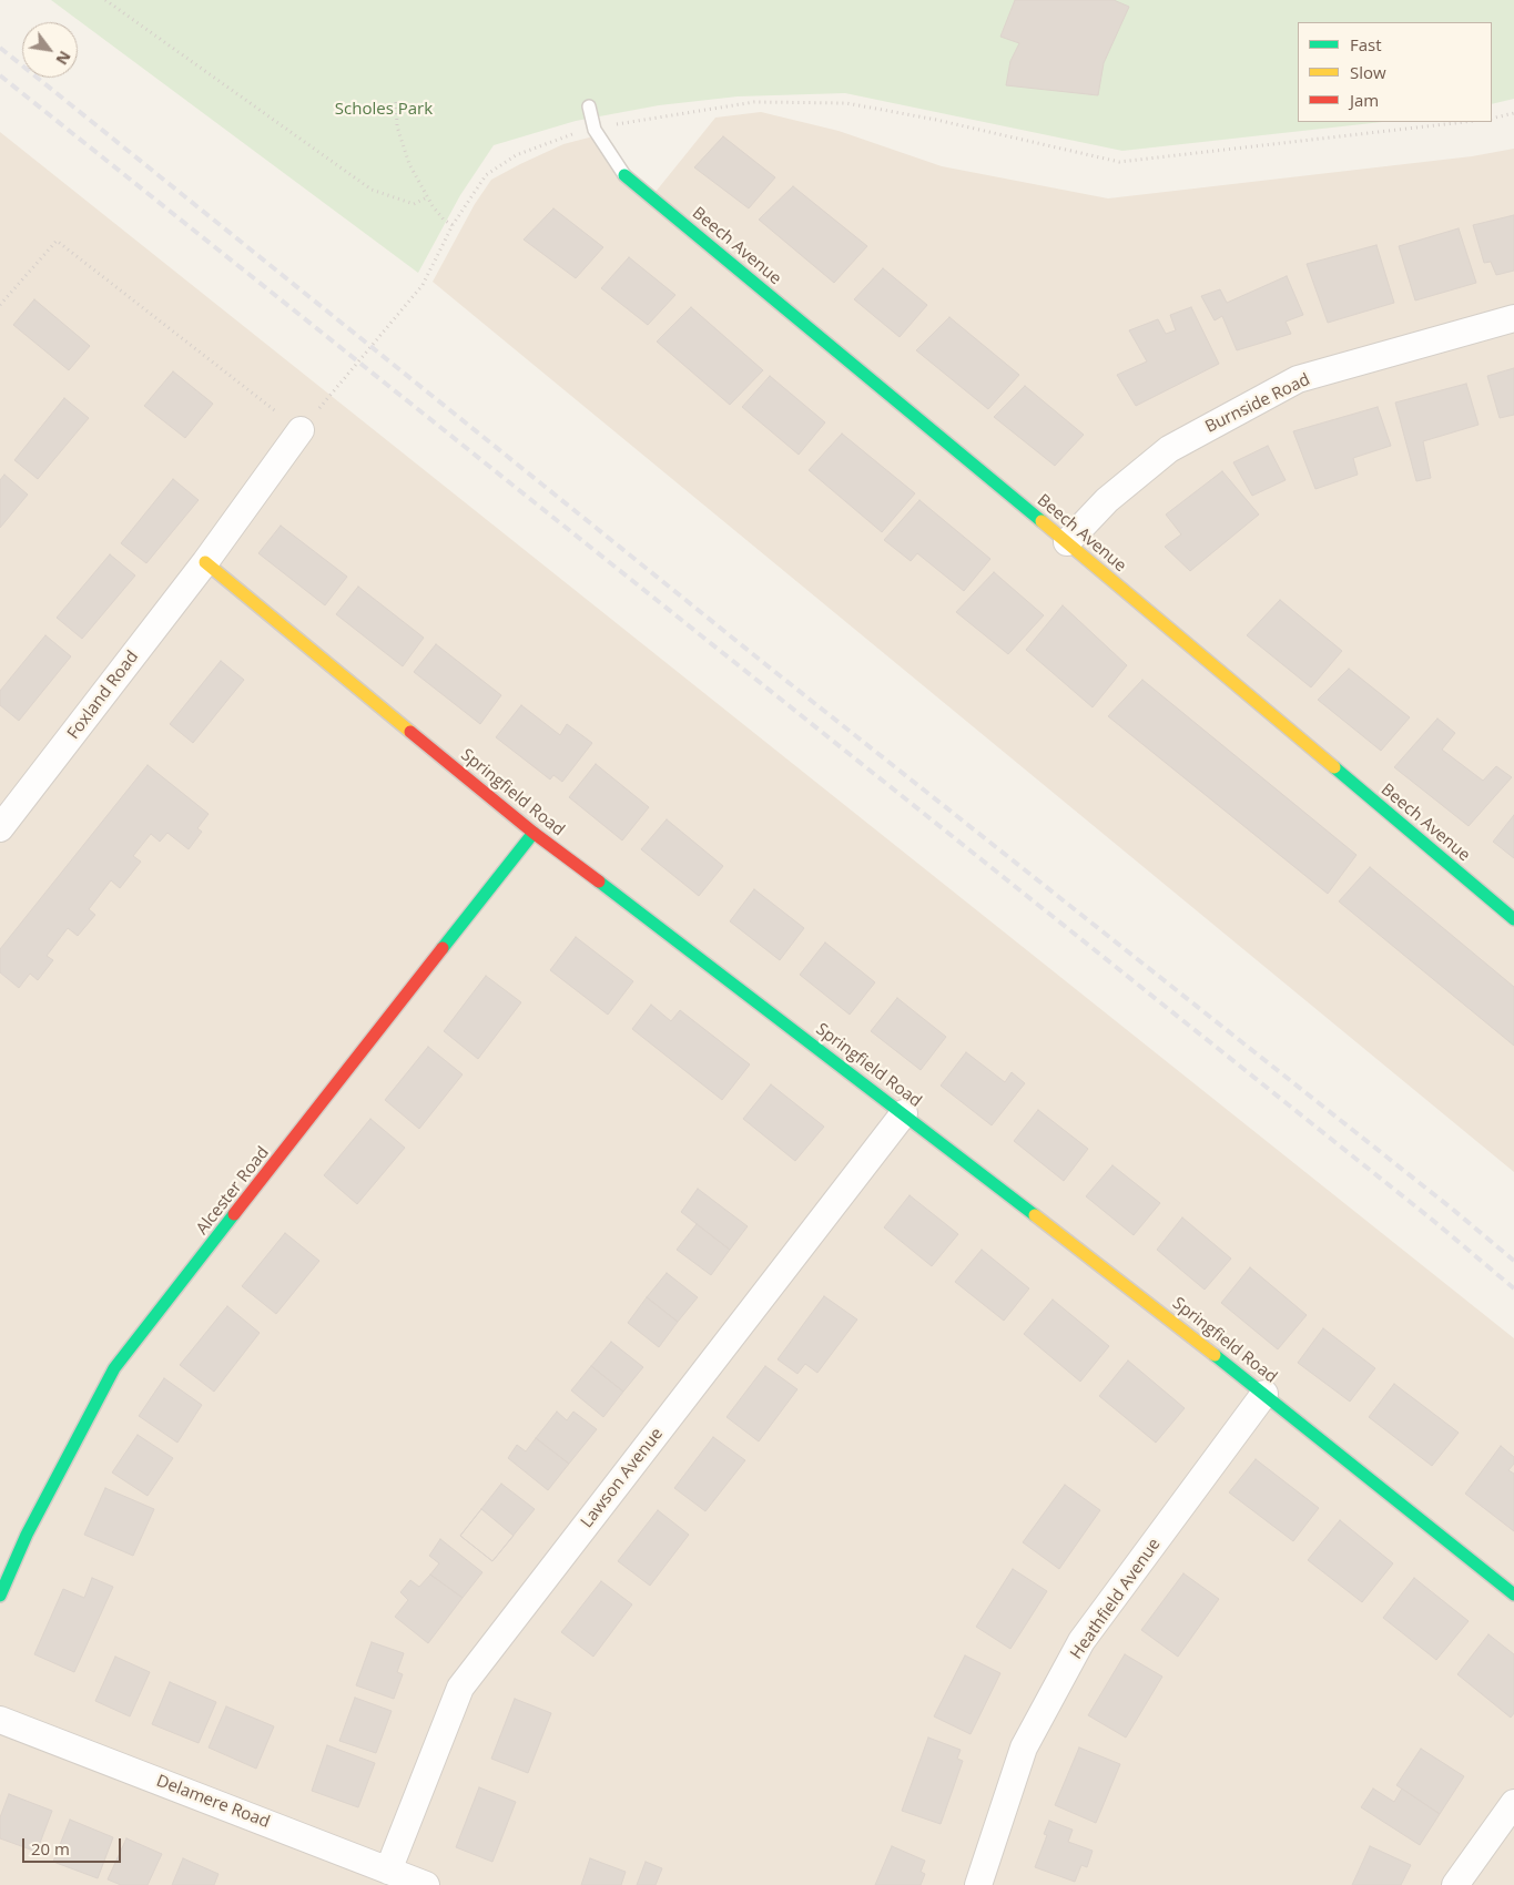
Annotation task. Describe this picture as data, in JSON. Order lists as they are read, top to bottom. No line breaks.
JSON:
{"streets":{"street":["Beech Avenue","Burnside Road","Foxland Road","Springfield Road","Alcester Road","Lawson Avenue","Heathfield Avenue","Delamere Road"]},"crossings":[["Beech Avenue","Burnside Road"],["Foxland Road","Springfield Road"],["Springfield Road","Alcester Road"],["Springfield Road","Lawson Avenue"],["Springfield Road","Heathfield Avenue"],["Lawson Avenue","Delamere Road"]],"parks":["Scholes Park"],"legend":["Fast","Slow","Jam"],"scale_bar":"20 m","north":"bottom right"}
